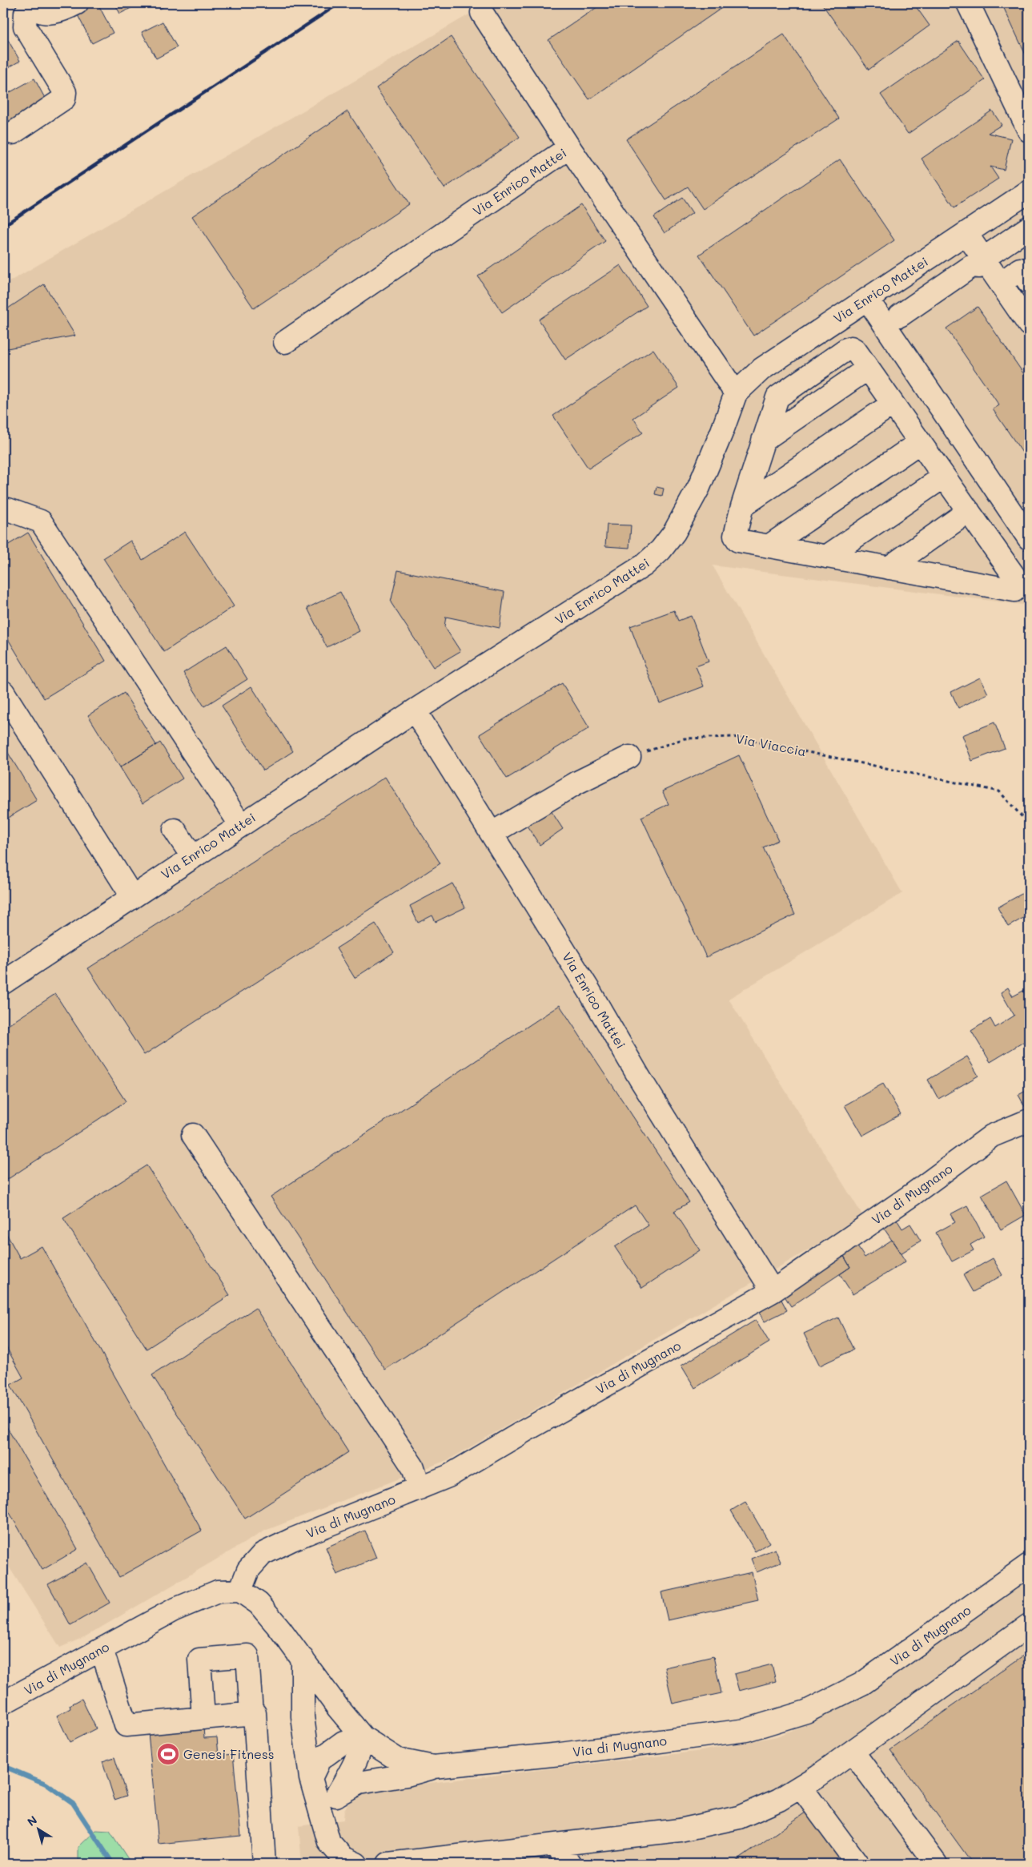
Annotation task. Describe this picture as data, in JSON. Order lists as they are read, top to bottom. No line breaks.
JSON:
{"streets":{"street":["Via Enrico Mattei","Via di Mugnano"],"path":["Via Viaccia"]},"crossings":[["Via Enrico Mattei","Via di Mugnano"]],"places":{"sports":["Genesi Fitness"]},"north":"top left"}
